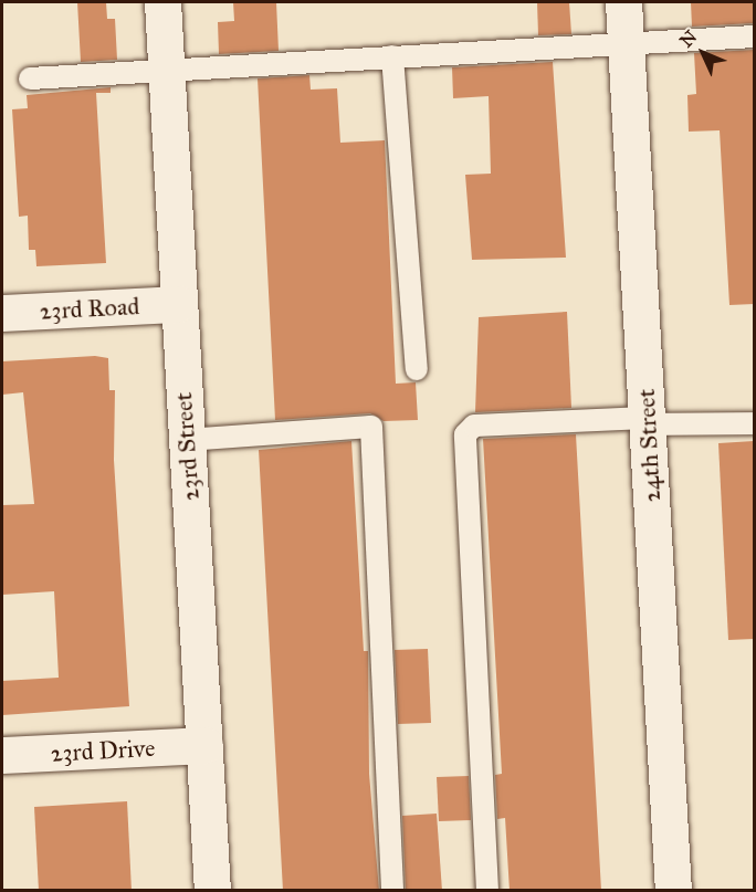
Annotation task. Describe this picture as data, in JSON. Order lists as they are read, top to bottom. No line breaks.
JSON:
{"streets":{"street":["23rd Road","24th Street","23rd Street","23rd Drive"]},"crossings":[["23rd Road","23rd Street"],["23rd Street","23rd Drive"]],"north":"top left"}
